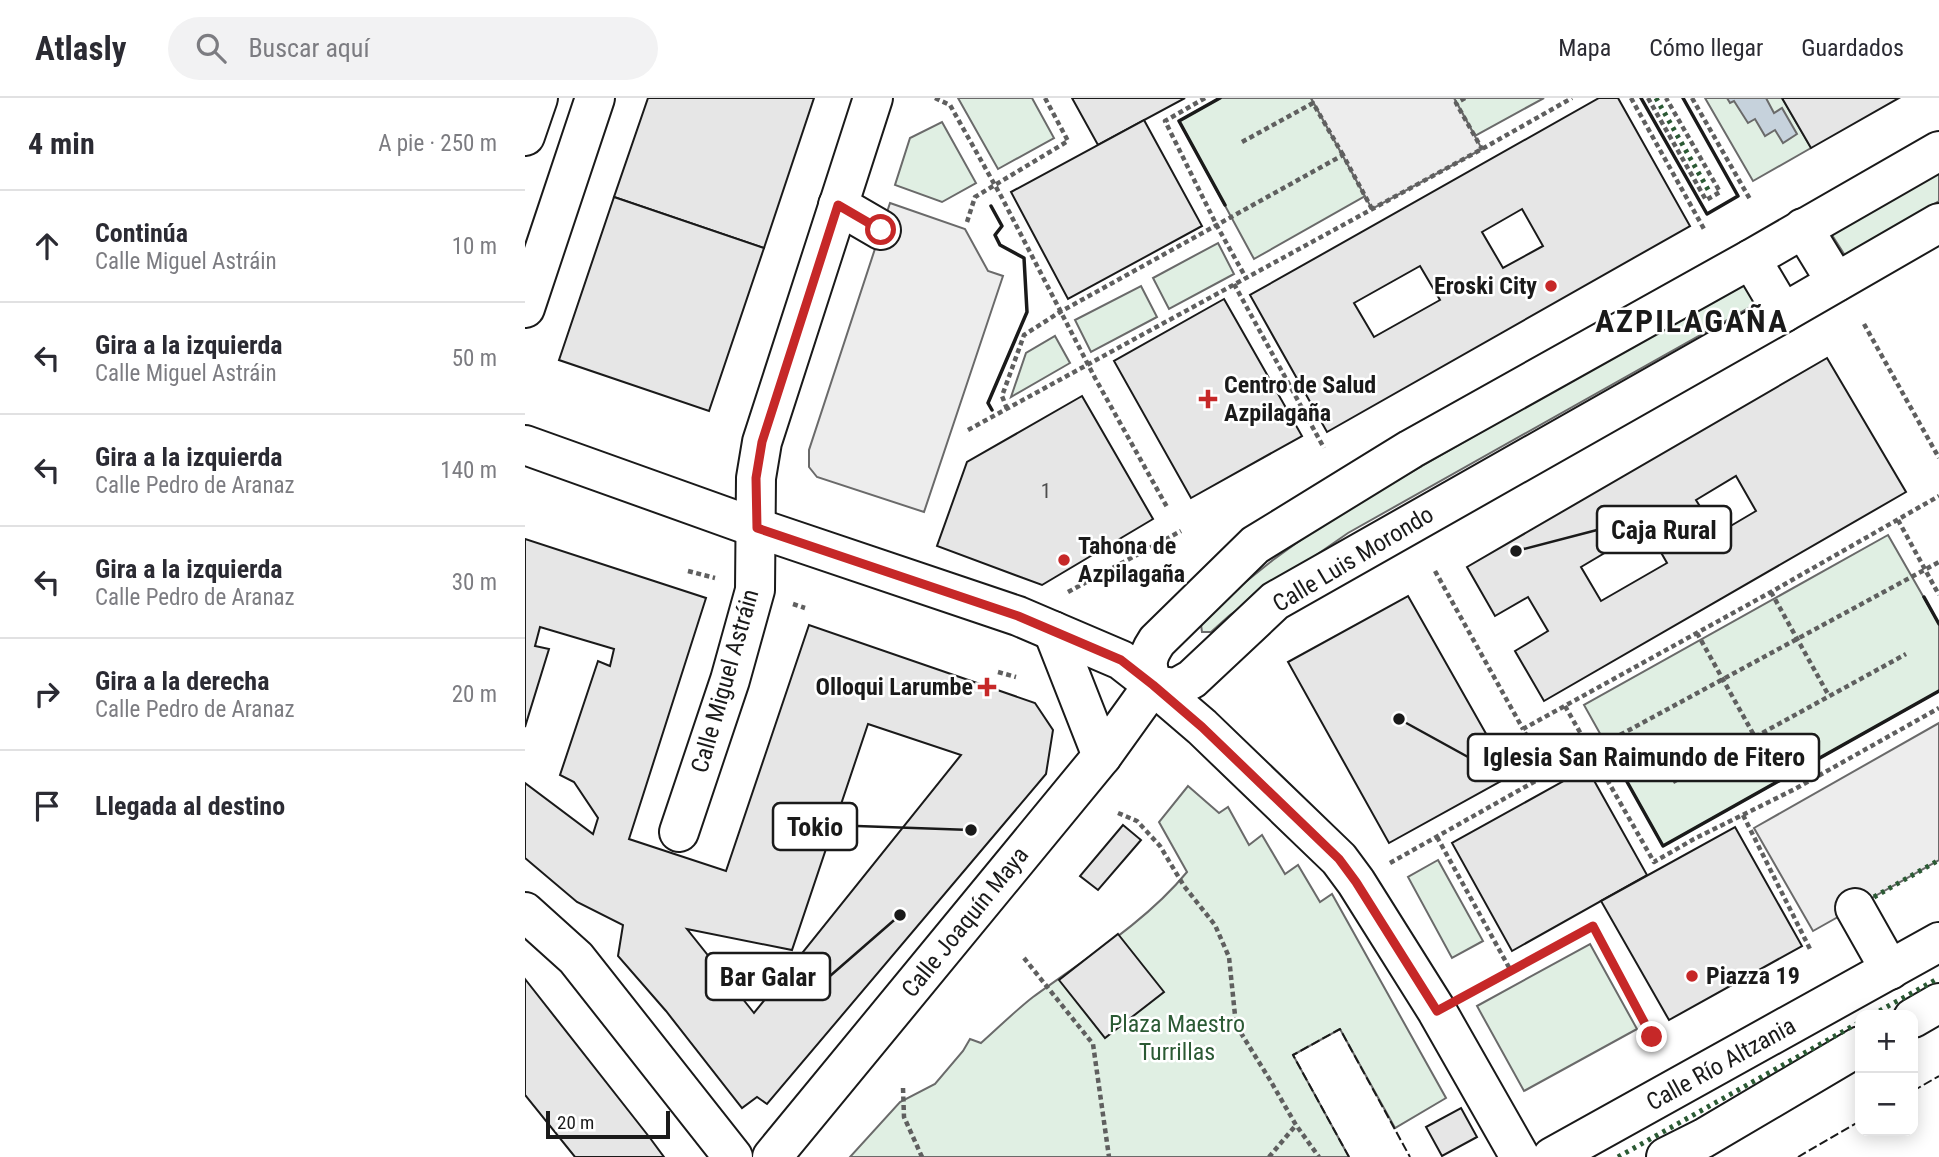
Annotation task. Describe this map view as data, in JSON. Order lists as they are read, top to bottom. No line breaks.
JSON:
{"streets":{"street":["Calle Luis Morondo","Calle Miguel Astráin","Calle Joaquín Maya","Calle Río Altzania"]},"crossings":[["Calle Luis Morondo","Calle Joaquín Maya"]],"districts":["AZPILAGAÑA"],"parks":["Plaza Maestro Turrillas"],"places":{"other":["Eroski City","Caja Rural","Tahona de Azpilagaña","Iglesia San Raimundo de Fitero","Tokio","Bar Galar","Piazza 19"],"health":["Centro de Salud Azpilagaña","Olloqui Larumbe"]},"house_numbers":["1"],"scale_bar":"20 m","page":{"header":"Atlasly","search":"Buscar aquí","nav":["Mapa","Cómo llegar","Guardados"],"heading":["4 min","A pie · 250 m"],"list":[["Continúa","Calle Miguel Astráin","10 m"],["Gira a la izquierda","Calle Miguel Astráin","50 m"],["Gira a la izquierda","Calle Pedro de Aranaz","140 m"],["Gira a la izquierda","Calle Pedro de Aranaz","30 m"],["Gira a la derecha","Calle Pedro de Aranaz","20 m"],"Llegada al destino"],"map_buttons":["+","−"],"scale":"20 m"}}
